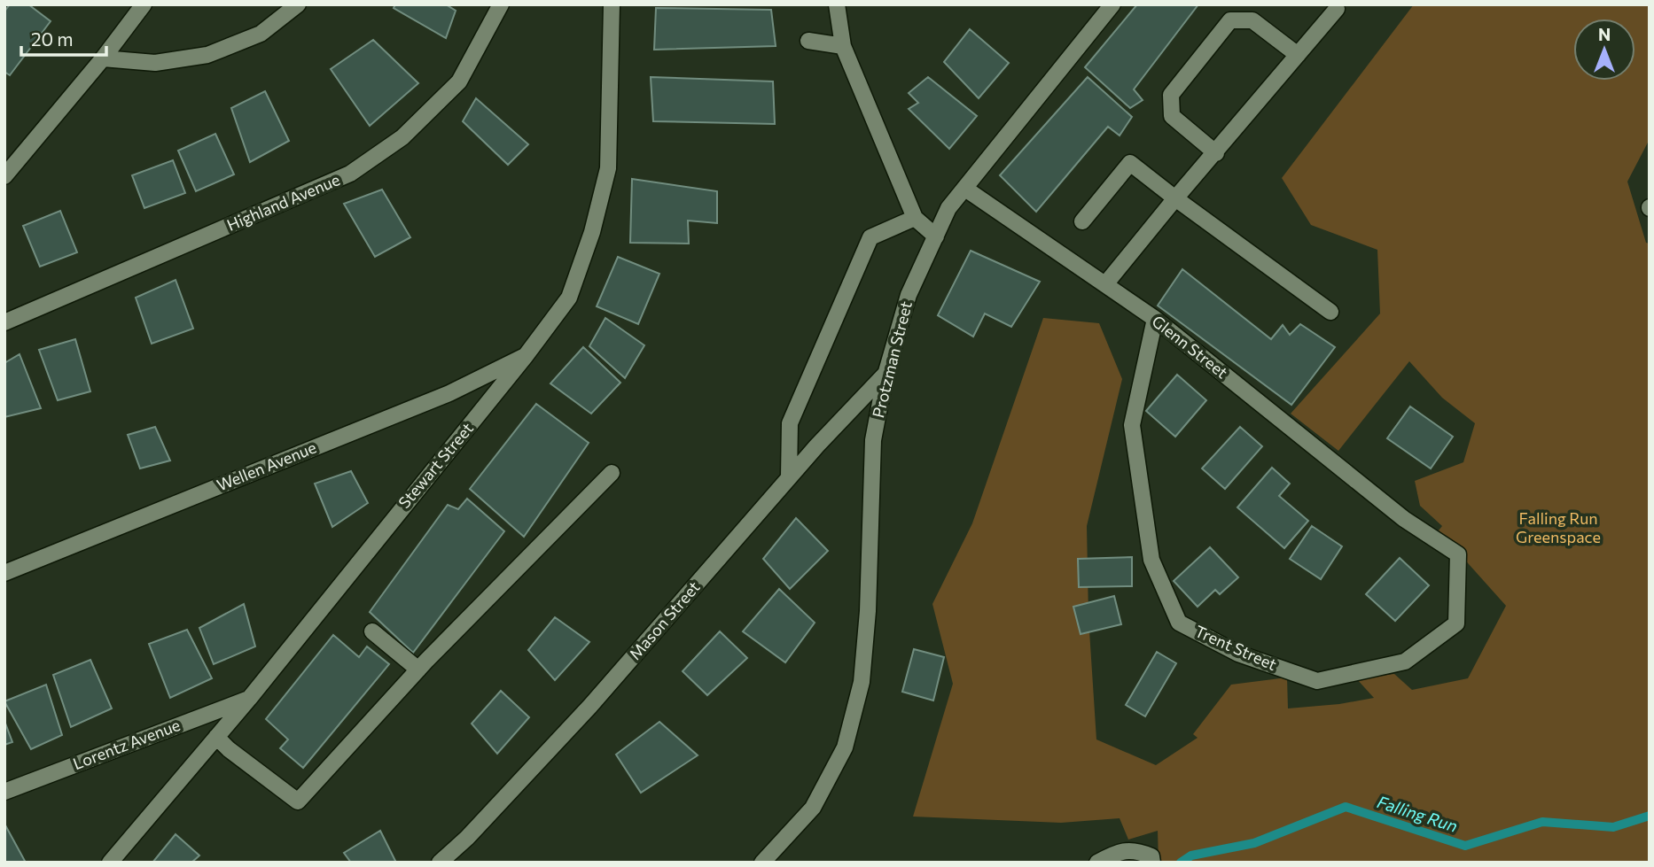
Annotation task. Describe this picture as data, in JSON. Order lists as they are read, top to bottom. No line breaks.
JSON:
{"streets":{"street":["Highland Avenue","Glenn Street","Protzman Street","Stewart Street","Wellen Avenue","Mason Street","Trent Street","Lorentz Avenue"]},"crossings":[["Glenn Street","Protzman Street"],["Glenn Street","Trent Street"],["Protzman Street","Mason Street"],["Stewart Street","Wellen Avenue"],["Stewart Street","Lorentz Avenue"]],"water":["Falling Run"],"parks":["Falling Run Greenspace"],"scale_bar":"20 m","north":"top"}
